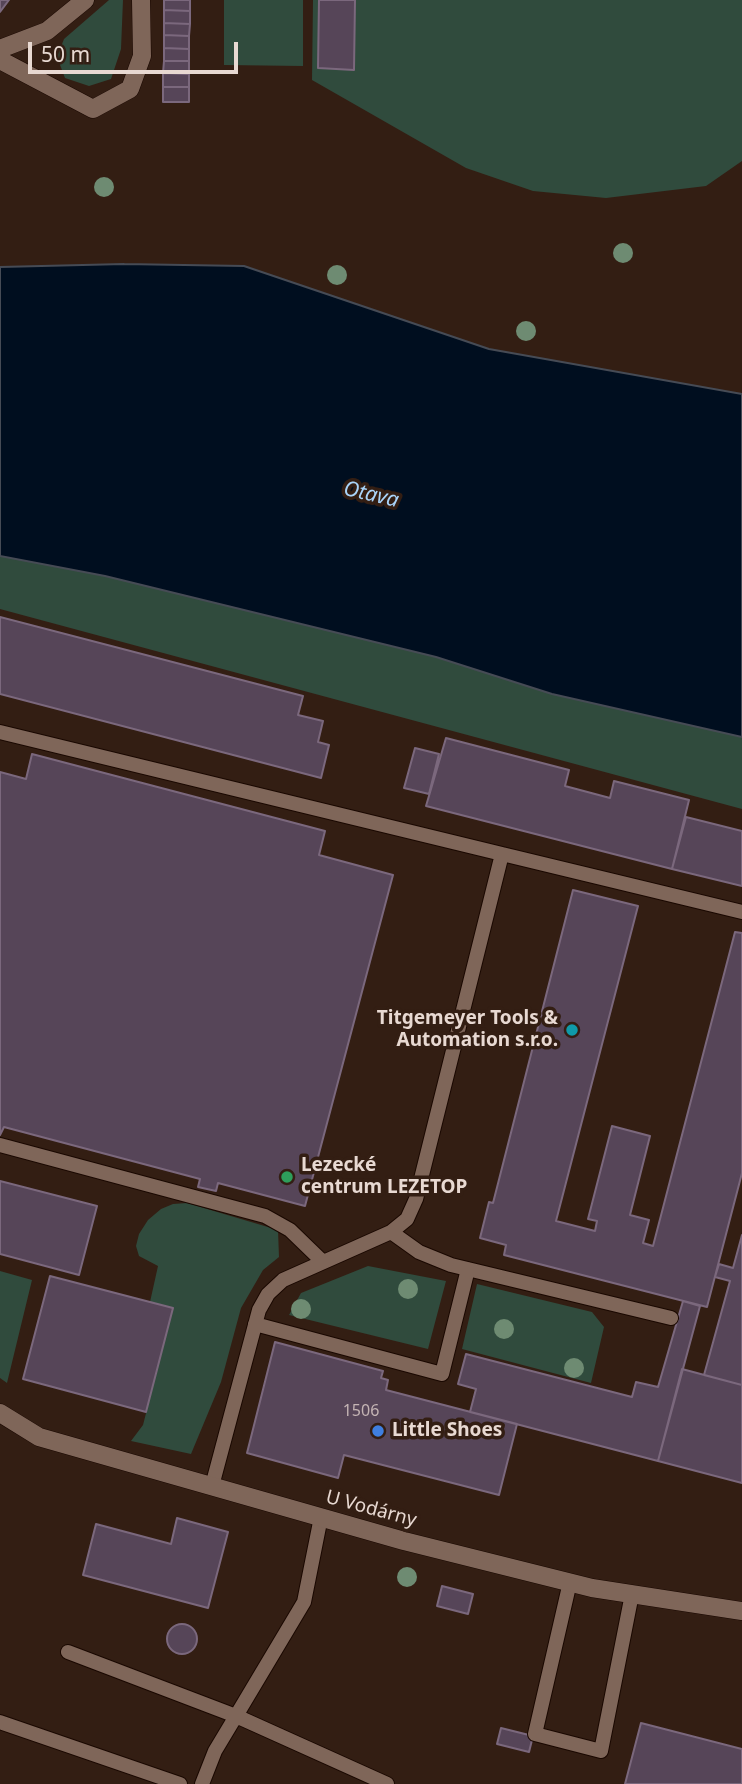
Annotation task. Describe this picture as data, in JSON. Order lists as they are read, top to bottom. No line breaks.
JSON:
{"streets":{"street":["U Vodárny"]},"water":["Otava"],"places":["Titgemeyer Tools & Automation s.r.o.","Lezecké centrum LEZETOP","Little Shoes"],"house_numbers":["1506"],"scale_bar":"50 m"}
